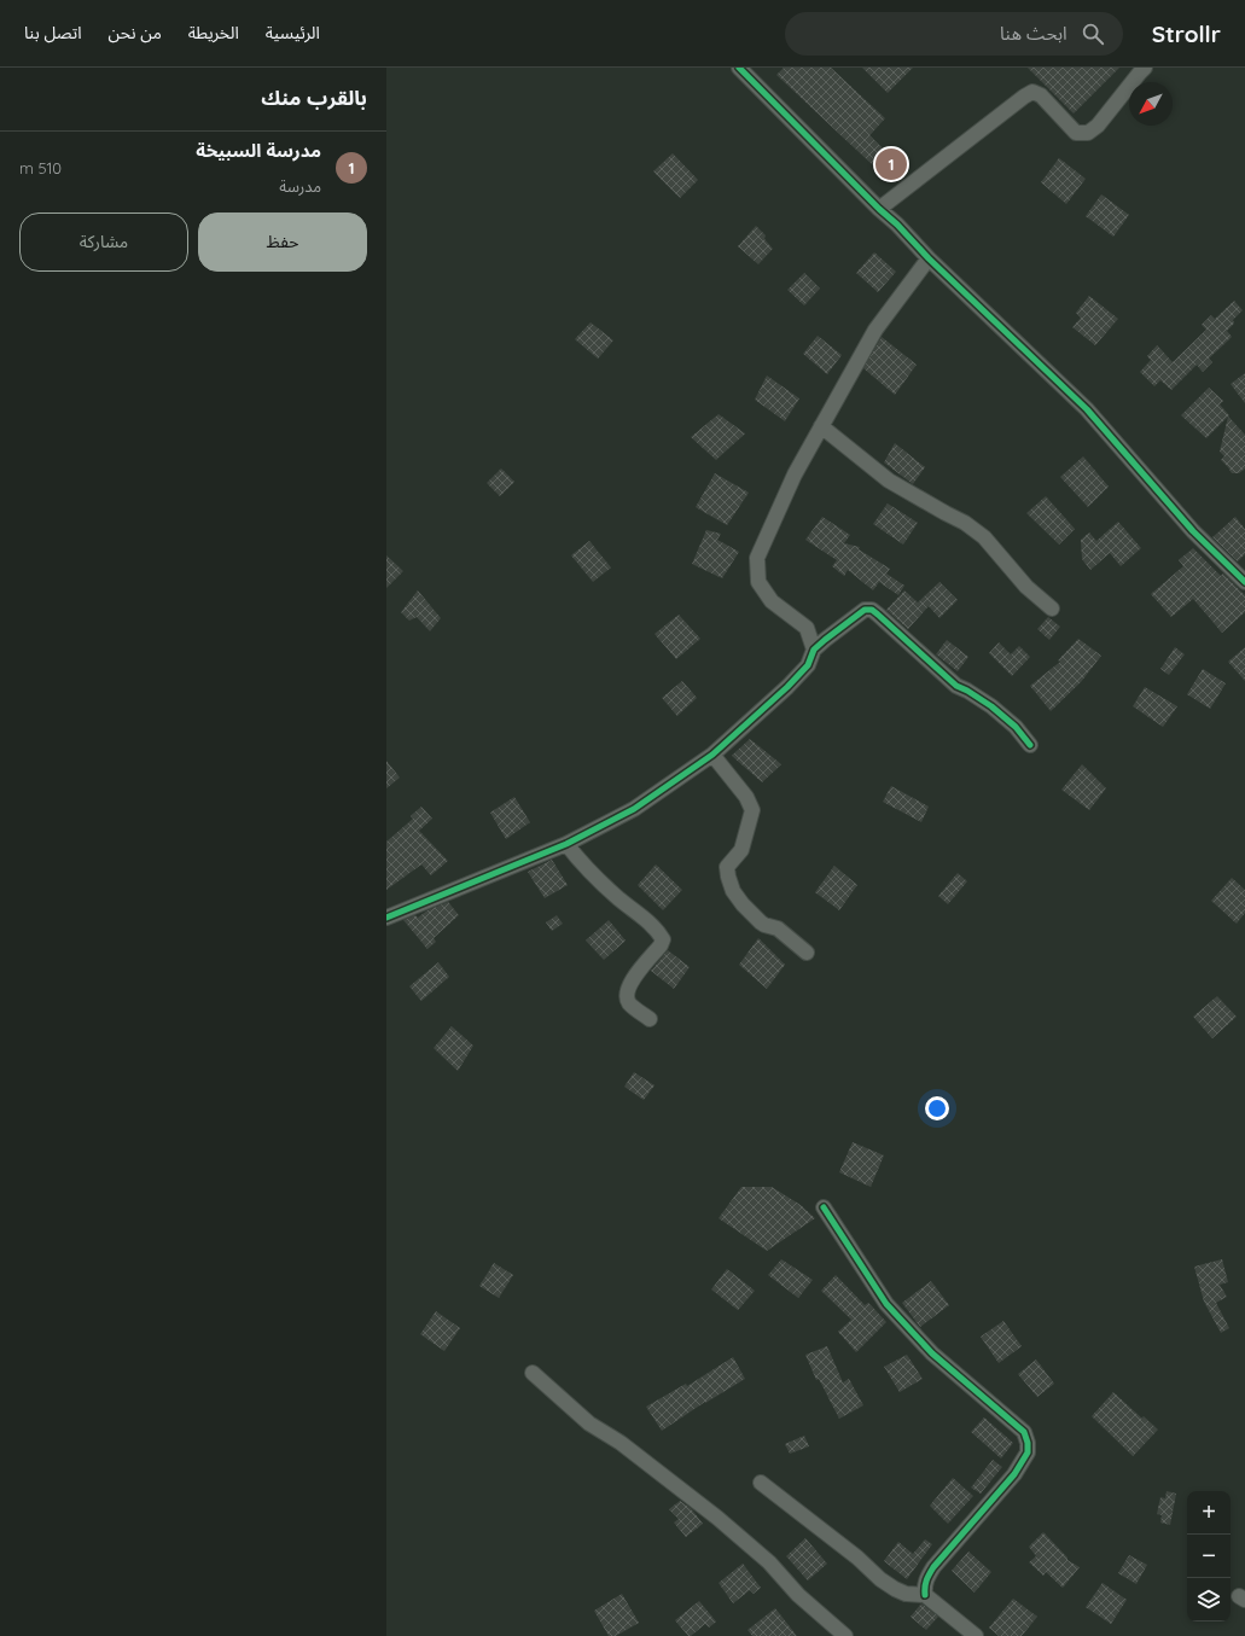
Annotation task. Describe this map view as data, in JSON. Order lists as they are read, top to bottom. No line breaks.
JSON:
{"north":"bottom left","page":{"header":"Strollr","search":"ابحث هنا","nav":["الرئيسية","الخريطة","من نحن","اتصل بنا"],"heading":"بالقرب منك","list":[{"mark":"1","name":"مدرسة السبيخة","note":"مدرسة","value":"510 m"}],"pins":"1","buttons":["حفظ","مشاركة"],"map_buttons":["+","−"]}}
